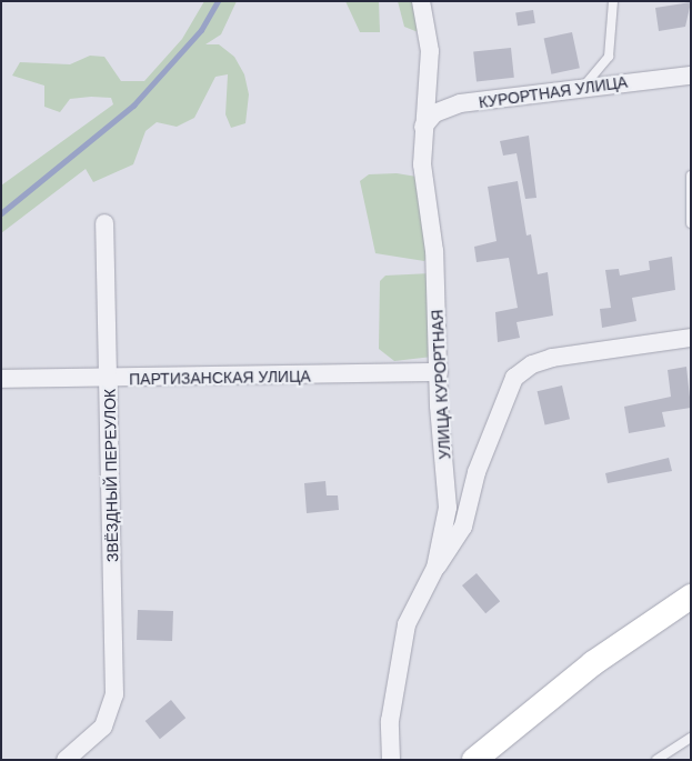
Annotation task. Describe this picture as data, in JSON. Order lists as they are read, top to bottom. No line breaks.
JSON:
{"streets":{"street":["КУРОРТНАЯ УЛИЦА","ПАРТИЗАНСКАЯ УЛИЦА","УЛИЦА КУРОРТНАЯ","ЗВЁЗДНЫЙ ПЕРЕУЛОК"]},"crossings":[["КУРОРТНАЯ УЛИЦА","УЛИЦА КУРОРТНАЯ"],["ПАРТИЗАНСКАЯ УЛИЦА","УЛИЦА КУРОРТНАЯ"],["ПАРТИЗАНСКАЯ УЛИЦА","ЗВЁЗДНЫЙ ПЕРЕУЛОК"]]}
